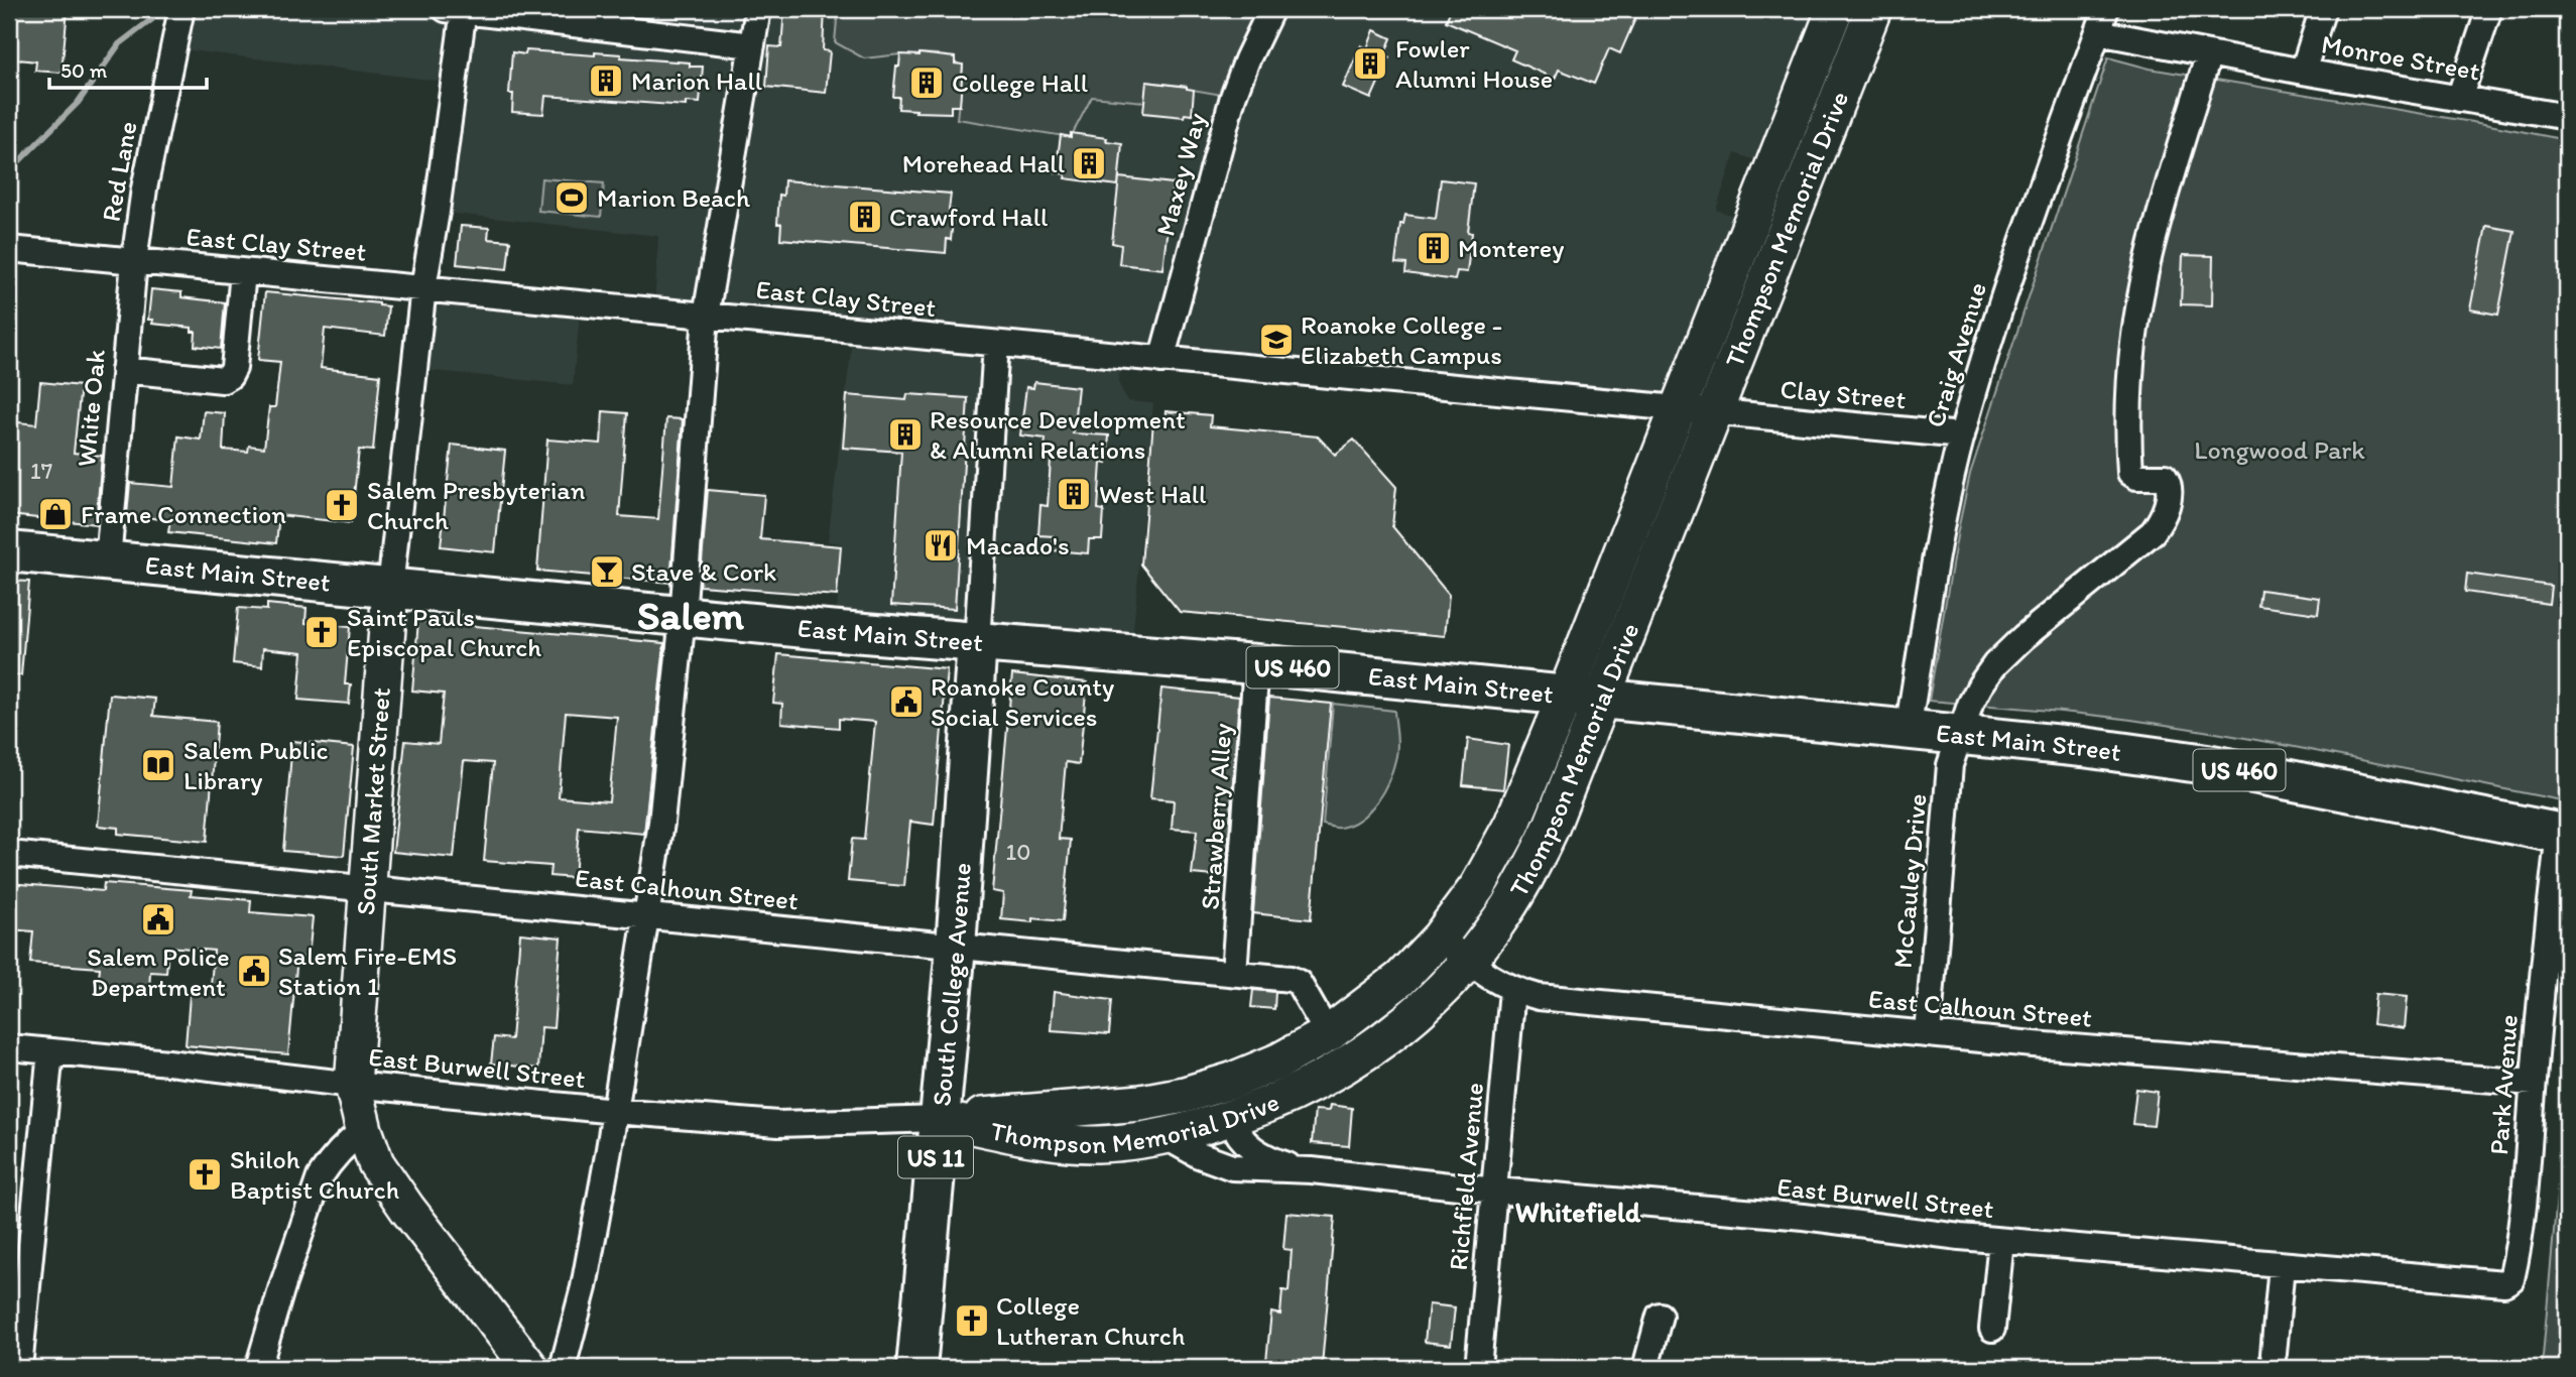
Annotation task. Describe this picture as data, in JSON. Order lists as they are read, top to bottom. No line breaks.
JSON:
{"streets":{"main road":["Thompson Memorial Drive","East Main Street","US 460","South Market Street","South College Avenue","US 11"],"street":["Monroe Street","Red Lane","Maxey Way","East Clay Street","Craig Avenue","Clay Street","White Oak","Strawberry Alley","McCauley Drive","East Calhoun Street","East Burwell Street","Park Avenue","Richfield Avenue"]},"crossings":[["Monroe Street","Craig Avenue"],["Monroe Street","McCauley Drive"],["Red Lane","East Clay Street"],["Red Lane","White Oak"],["Maxey Way","East Clay Street"],["Thompson Memorial Drive","East Clay Street"],["Thompson Memorial Drive","Clay Street"],["Thompson Memorial Drive","East Main Street"],["Thompson Memorial Drive","East Calhoun Street"],["Thompson Memorial Drive","South College Avenue"],["Thompson Memorial Drive","East Burwell Street"],["East Clay Street","Clay Street"],["East Clay Street","White Oak"],["Craig Avenue","Clay Street"],["Craig Avenue","East Main Street"],["White Oak","East Main Street"],["East Main Street","South Market Street"],["East Main Street","Strawberry Alley"],["East Main Street","McCauley Drive"],["East Main Street","South College Avenue"],["East Main Street","Park Avenue"],["South Market Street","East Calhoun Street"],["South Market Street","East Burwell Street"],["Strawberry Alley","East Calhoun Street"],["McCauley Drive","East Calhoun Street"],["East Calhoun Street","South College Avenue"],["East Calhoun Street","Park Avenue"],["East Calhoun Street","Richfield Avenue"],["South College Avenue","East Burwell Street"],["East Burwell Street","Park Avenue"],["East Burwell Street","Richfield Avenue"]],"districts":["Salem","Whitefield"],"parks":["Longwood Park"],"places":{"building":["Fowler Alumni House","Marion Hall","College Hall","Morehead Hall","Crawford Hall","Monterey","Resource Development & Alumni Relations","West Hall"],"sports":["Marion Beach"],"school or university":["Roanoke College - Elizabeth Campus"],"church":["Salem Presbyterian Church","Saint Pauls Episcopal Church","Shiloh Baptist Church","College Lutheran Church"],"shop":["Frame Connection"],"restaurant":["Macado's"],"bar":["Stave & Cork"],"public building":["Roanoke County Social Services","Salem Police Department","Salem Fire-EMS Station 1"],"library":["Salem Public Library"]},"house_numbers":["17","10"],"scale_bar":"50 m"}
